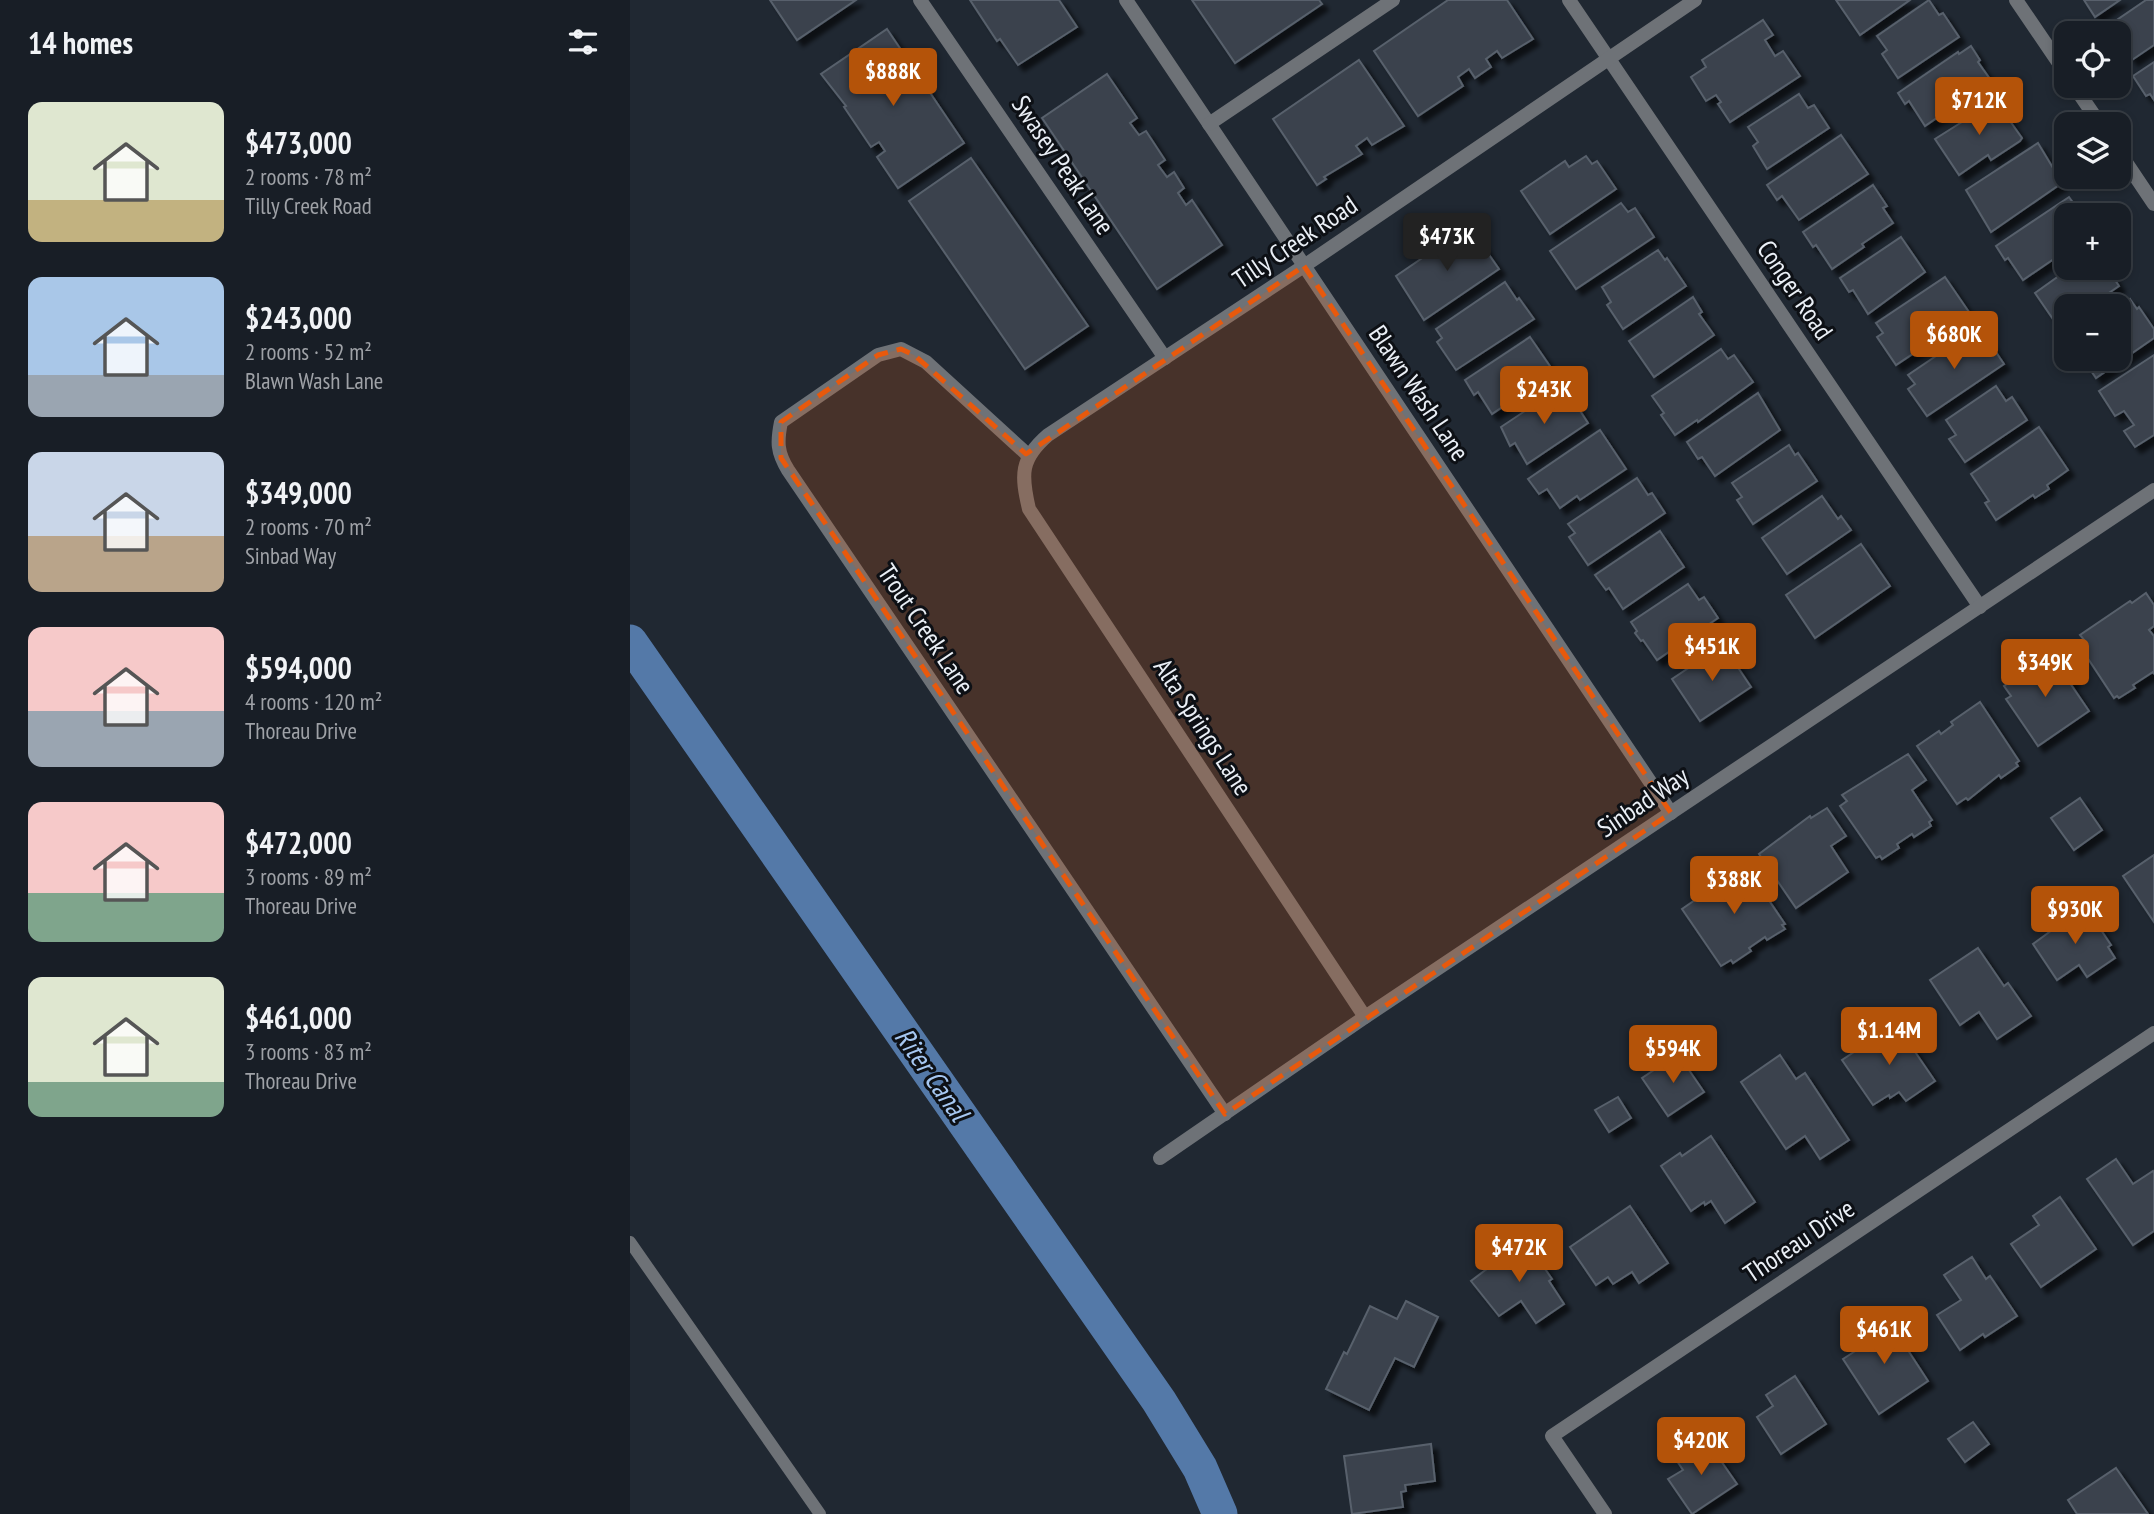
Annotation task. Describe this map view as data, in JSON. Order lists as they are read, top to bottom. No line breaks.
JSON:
{"streets":{"street":["Swasey Peak Lane","Tilly Creek Road","Conger Road","Blawn Wash Lane","Trout Creek Lane","Alta Springs Lane","Sinbad Way","Thoreau Drive"]},"crossings":[["Swasey Peak Lane","Tilly Creek Road"],["Tilly Creek Road","Conger Road"],["Tilly Creek Road","Blawn Wash Lane"],["Tilly Creek Road","Trout Creek Lane"],["Tilly Creek Road","Alta Springs Lane"],["Conger Road","Sinbad Way"],["Blawn Wash Lane","Sinbad Way"],["Trout Creek Lane","Alta Springs Lane"],["Trout Creek Lane","Sinbad Way"],["Alta Springs Lane","Sinbad Way"]],"water":["Riter Canal"],"page":{"heading":"14 homes","map_buttons":["+","−"],"price":["$888K","$712K","$473K","$680K","$243K","$451K","$349K","$388K","$930K","$1.14M","$594K","$472K","$461K","$420K"],"list":[{"name":"$473,000","note":"2 rooms · 78 m² · Tilly Creek Road"},{"name":"$243,000","note":"2 rooms · 52 m² · Blawn Wash Lane"},{"name":"$349,000","note":"2 rooms · 70 m² · Sinbad Way"},{"name":"$594,000","note":"4 rooms · 120 m² · Thoreau Drive"},{"name":"$472,000","note":"3 rooms · 89 m² · Thoreau Drive"},{"name":"$461,000","note":"3 rooms · 83 m² · Thoreau Drive"}]}}
